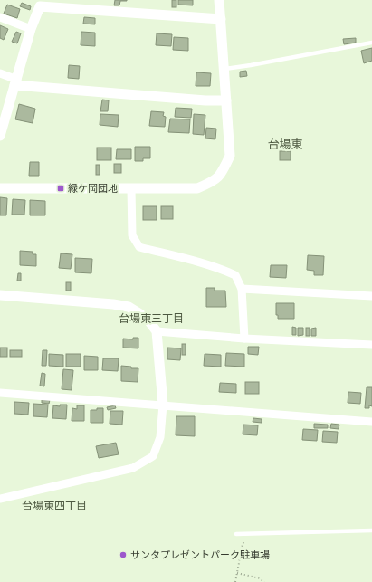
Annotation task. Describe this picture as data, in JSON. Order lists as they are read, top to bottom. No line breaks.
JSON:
{"districts":["台場東","台場東三丁目","台場東四丁目"],"places":{"transit":["緑ケ岡団地"],"other":["サンタプレゼントパーク駐車場"]}}
